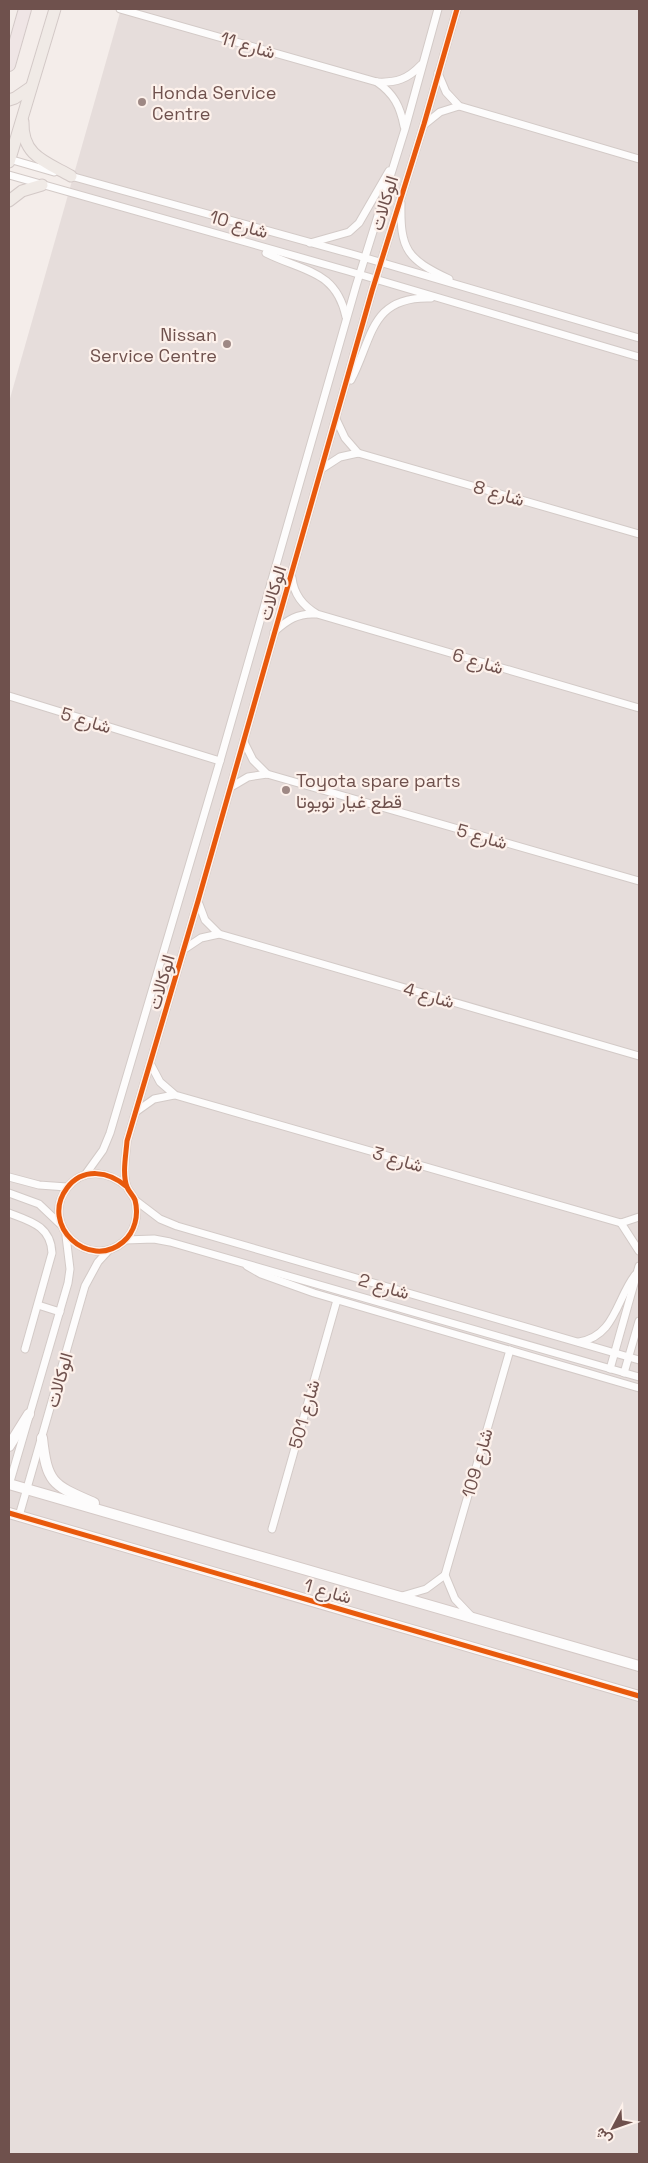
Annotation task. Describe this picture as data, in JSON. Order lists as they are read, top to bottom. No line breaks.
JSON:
{"streets":{"street":["شارع 11","الوكالات","شارع 10","شارع 8","شارع 6","شارع 5","شارع 4","شارع 3","شارع 2","شارع 501","شارع 109","شارع 1"]},"crossings":[["شارع 11","الوكالات"],["الوكالات","شارع 10"],["الوكالات","شارع 6"],["الوكالات","شارع 5"],["الوكالات","شارع 3"],["الوكالات","شارع 2"],["الوكالات","شارع 1"],["شارع 2","شارع 501"],["شارع 2","شارع 109"]],"places":["Honda Service Centre","Nissan Service Centre","Toyota spare parts قطع غيار تويوتا"],"north":"bottom left"}
